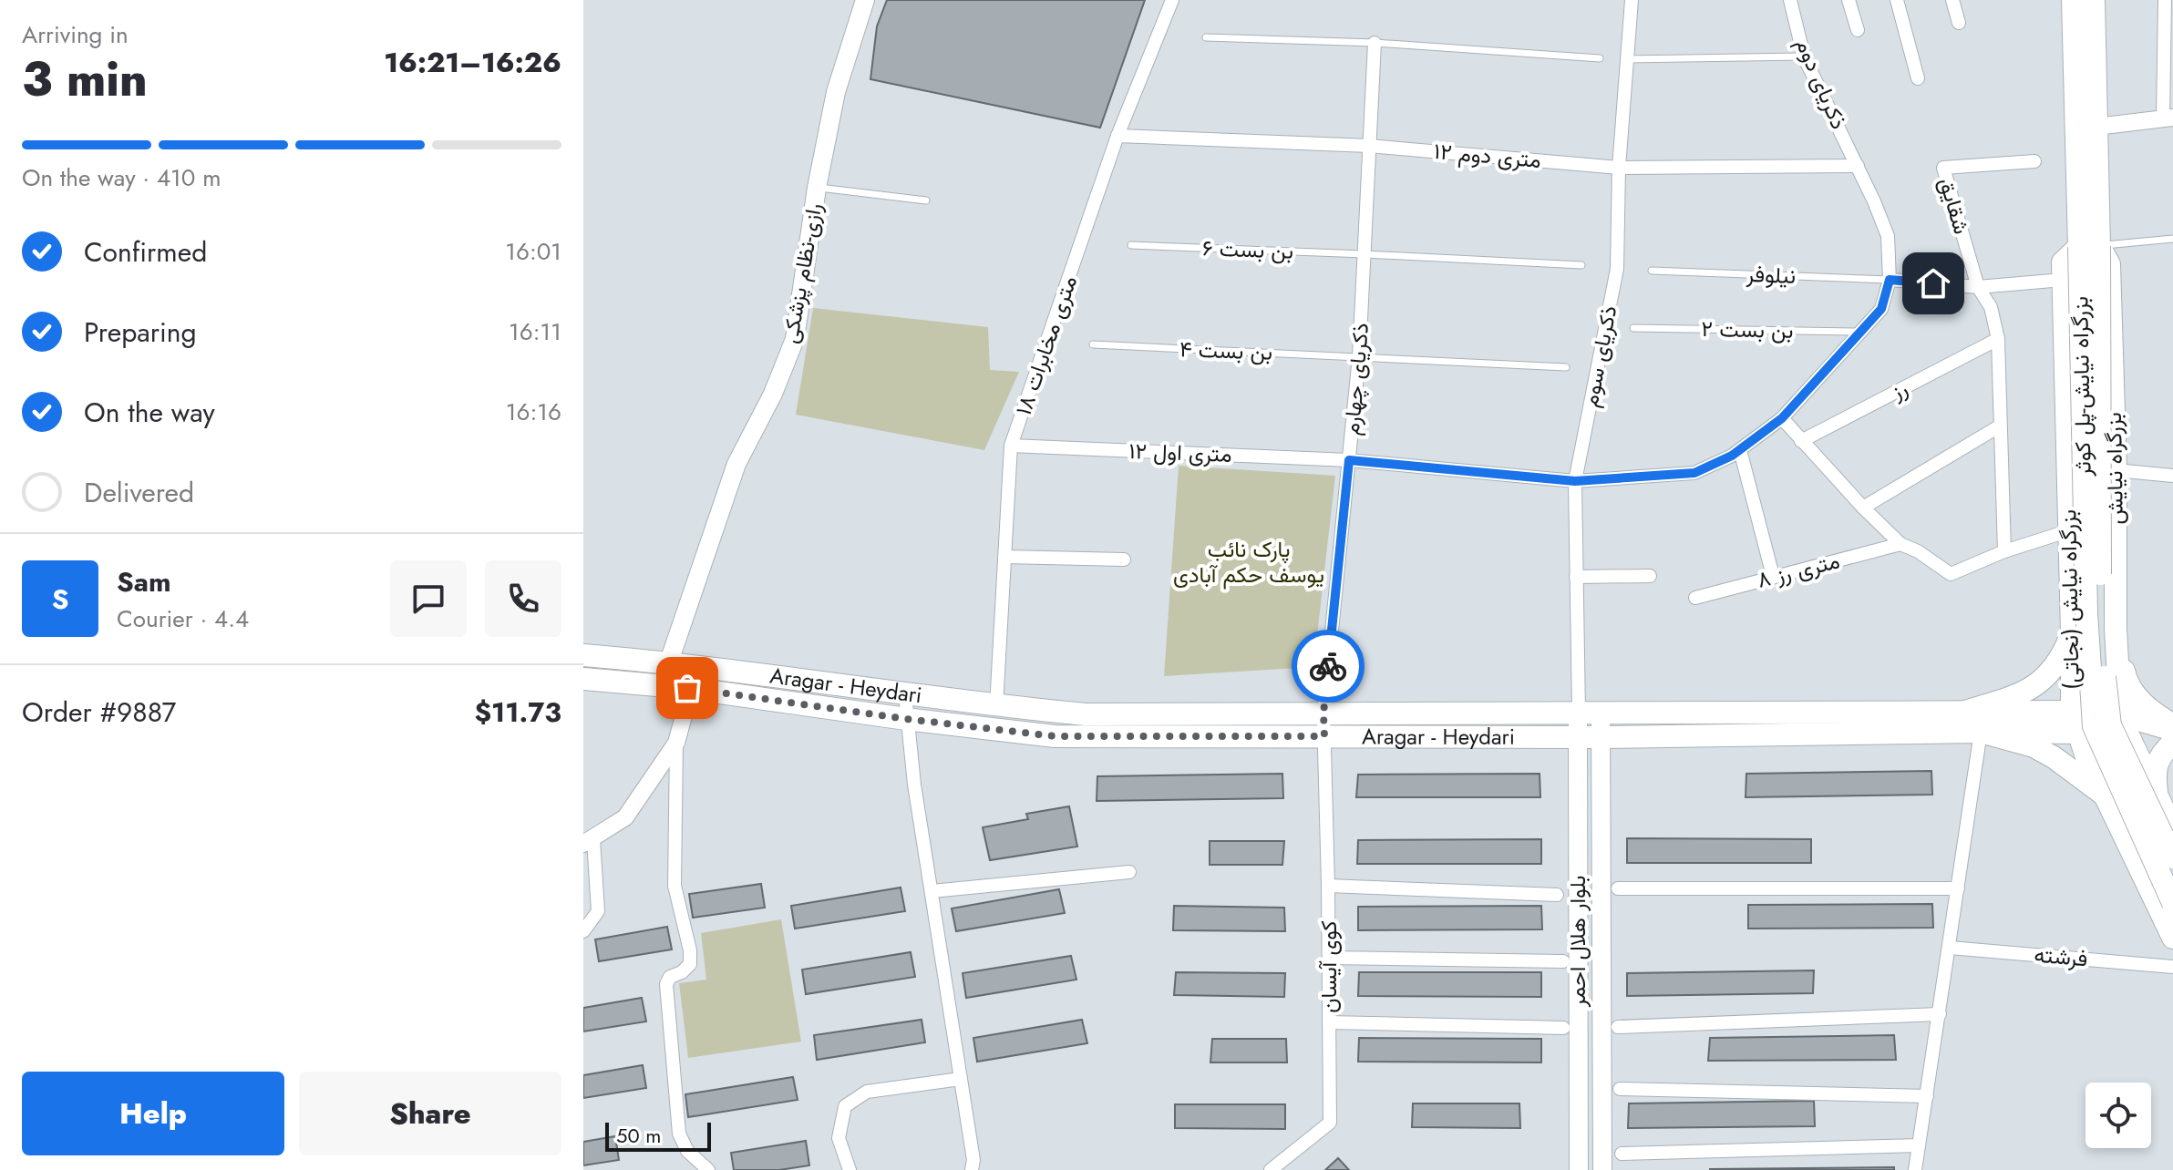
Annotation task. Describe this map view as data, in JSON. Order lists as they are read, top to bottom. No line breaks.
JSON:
{"streets":{"main road":["رازی-نظام پزشکی","بزرگراه نیایش-پل کوثر","بزرگراه نیایش","بزرگراه نیایش (نجاتی)","Aragar - Heydari","بلوار هلال احمر"],"street":["ذکریای دوم","۱۲ متری دوم","شقایق","۱۸ متری مخابرات","ذکریای سوم","ذکریای چهارم","رز","۱۲ متری اول","۸ متری رز","فرشته","کوی آیسان"],"lane":["بن بست ۶","نیلوفر","بن بست ۲","بن بست ۴"]},"crossings":[["ذکریای دوم","۱۲ متری دوم"],["ذکریای دوم","نیلوفر"],["ذکریای دوم","۱۲ متری اول"],["۱۲ متری دوم","۱۸ متری مخابرات"],["۱۲ متری دوم","ذکریای سوم"],["۱۲ متری دوم","ذکریای چهارم"],["شقایق","رز"],["بن بست ۶","ذکریای چهارم"],["رازی-نظام پزشکی","Aragar - Heydari"],["نیلوفر","۱۲ متری اول"],["بن بست ۲","۱۲ متری اول"],["۱۸ متری مخابرات","۱۲ متری اول"],["۱۸ متری مخابرات","Aragar - Heydari"],["بن بست ۴","ذکریای چهارم"],["ذکریای سوم","۱۲ متری اول"],["ذکریای سوم","Aragar - Heydari"],["ذکریای سوم","بلوار هلال احمر"],["ذکریای چهارم","۱۲ متری اول"],["ذکریای چهارم","Aragar - Heydari"],["ذکریای چهارم","کوی آیسان"],["بزرگراه نیایش-پل کوثر","بزرگراه نیایش"],["بزرگراه نیایش-پل کوثر","بزرگراه نیایش (نجاتی)"],["بزرگراه نیایش","بزرگراه نیایش (نجاتی)"],["بزرگراه نیایش (نجاتی)","Aragar - Heydari"],["Aragar - Heydari","بلوار هلال احمر"],["Aragar - Heydari","کوی آیسان"]],"parks":["پارک نائب یوسف حکم آبادی"],"scale_bar":"50 m","page":{"heading":["3 min","Arriving in","16:21–16:26"],"panel":["Sam","Courier · 4.4","Order #9887","$11.73"],"bar":"On the way · 410 m","list":[["Confirmed","16:01"],["Preparing","16:11"],["On the way","16:16"],"Delivered"],"round":"S","buttons":["Help","Share"],"scale":"50 m"}}
